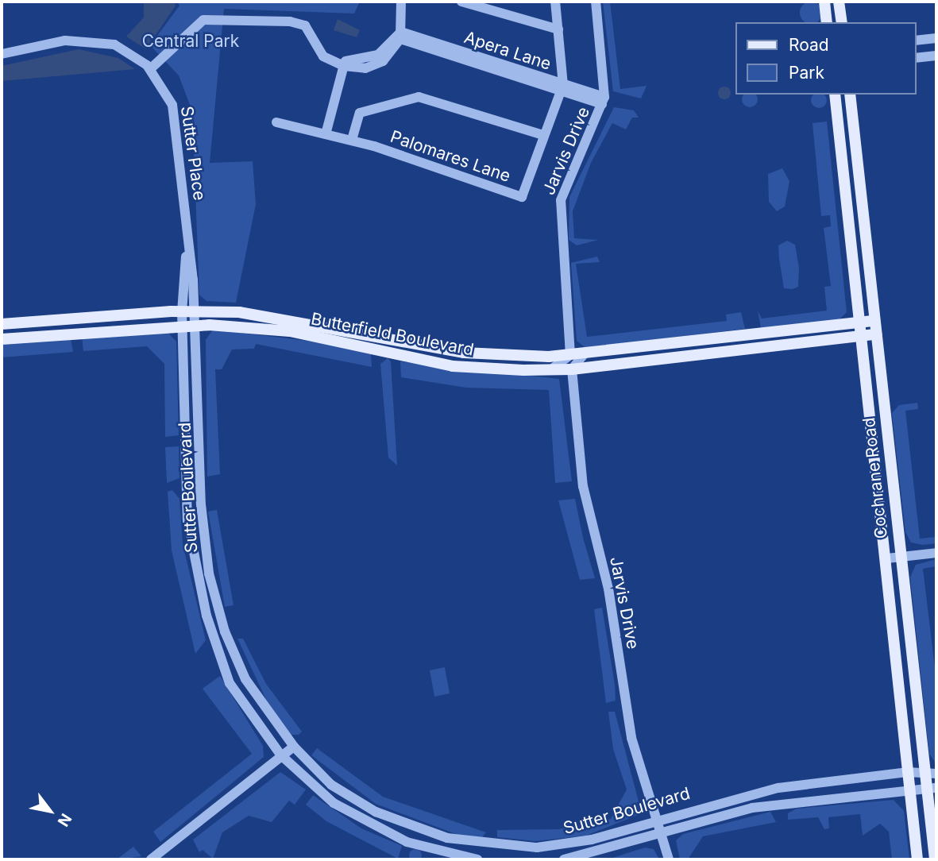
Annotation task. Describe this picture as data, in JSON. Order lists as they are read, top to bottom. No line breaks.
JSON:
{"streets":{"main road":["Butterfield Boulevard","Cochrane Road"],"street":["Apera Lane","Jarvis Drive","Sutter Place","Palomares Lane","Sutter Boulevard"]},"crossings":[["Apera Lane","Jarvis Drive"],["Apera Lane","Palomares Lane"],["Jarvis Drive","Butterfield Boulevard"],["Jarvis Drive","Sutter Boulevard"],["Sutter Place","Butterfield Boulevard"],["Sutter Place","Sutter Boulevard"],["Butterfield Boulevard","Cochrane Road"],["Butterfield Boulevard","Sutter Boulevard"],["Cochrane Road","Sutter Boulevard"]],"parks":["Central Park"],"legend":["Road","Park"],"north":"bottom right"}
